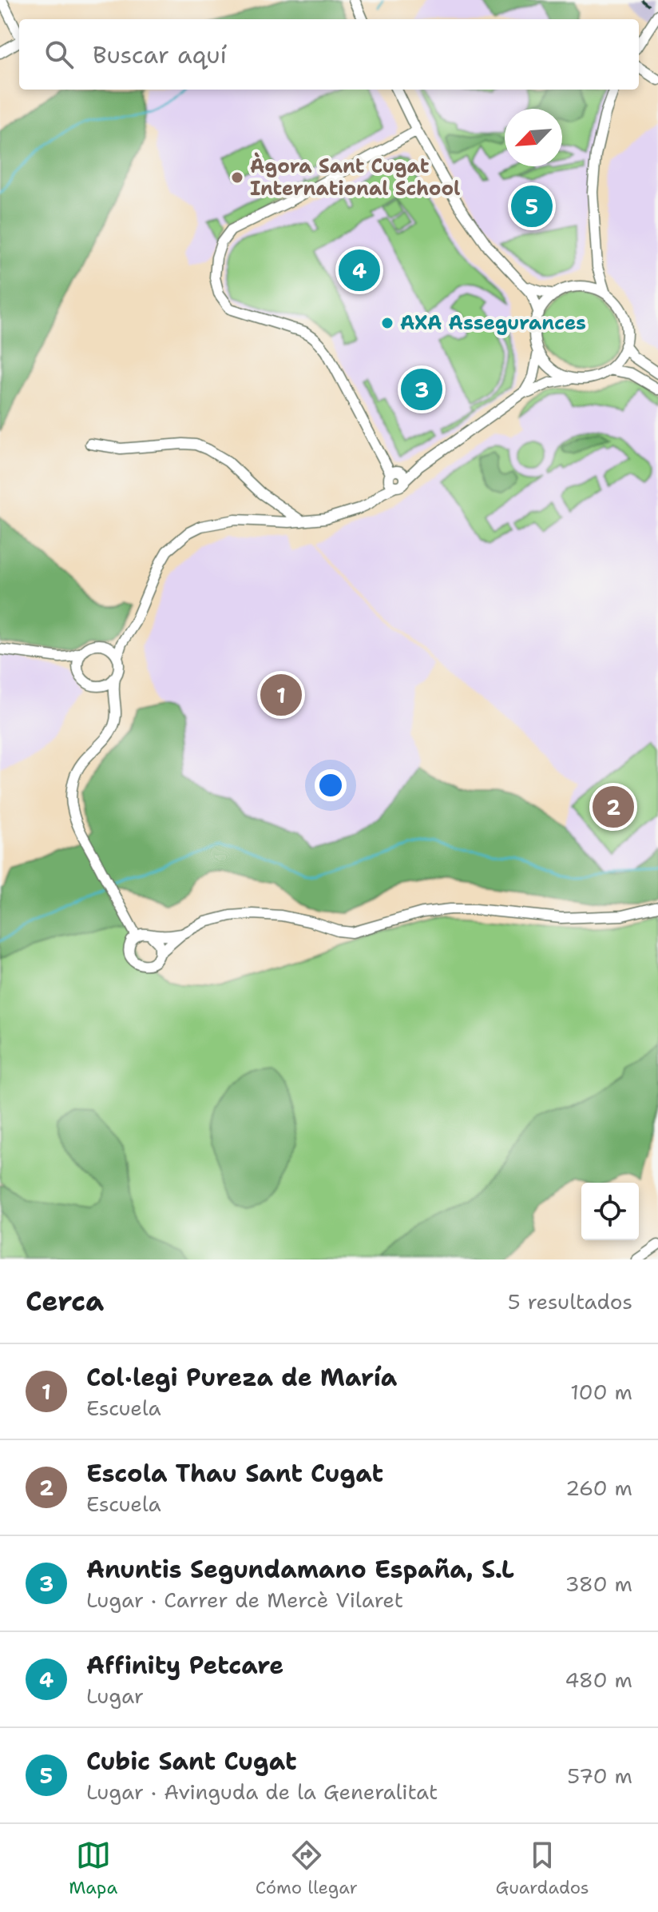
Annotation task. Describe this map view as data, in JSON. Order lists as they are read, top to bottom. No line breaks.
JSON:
{"places":["Àgora Sant Cugat International School","AXA Assegurances"],"north":"bottom left","page":{"search":"Buscar aquí","pins":["5","4","3","1","2"],"heading":["Cerca","5 resultados"],"list":[{"mark":"1","name":"Col·legi Pureza de María","note":"Escuela","value":"100 m"},{"mark":"2","name":"Escola Thau Sant Cugat","note":"Escuela","value":"260 m"},{"mark":"3","name":"Anuntis Segundamano España, S.L","note":"Lugar · Carrer de Mercè Vilaret","value":"380 m"},{"mark":"4","name":"Affinity Petcare","note":"Lugar","value":"480 m"},{"mark":"5","name":"Cubic Sant Cugat","note":"Lugar · Avinguda de la Generalitat","value":"570 m"}],"nav":["Mapa","Cómo llegar","Guardados"]}}
